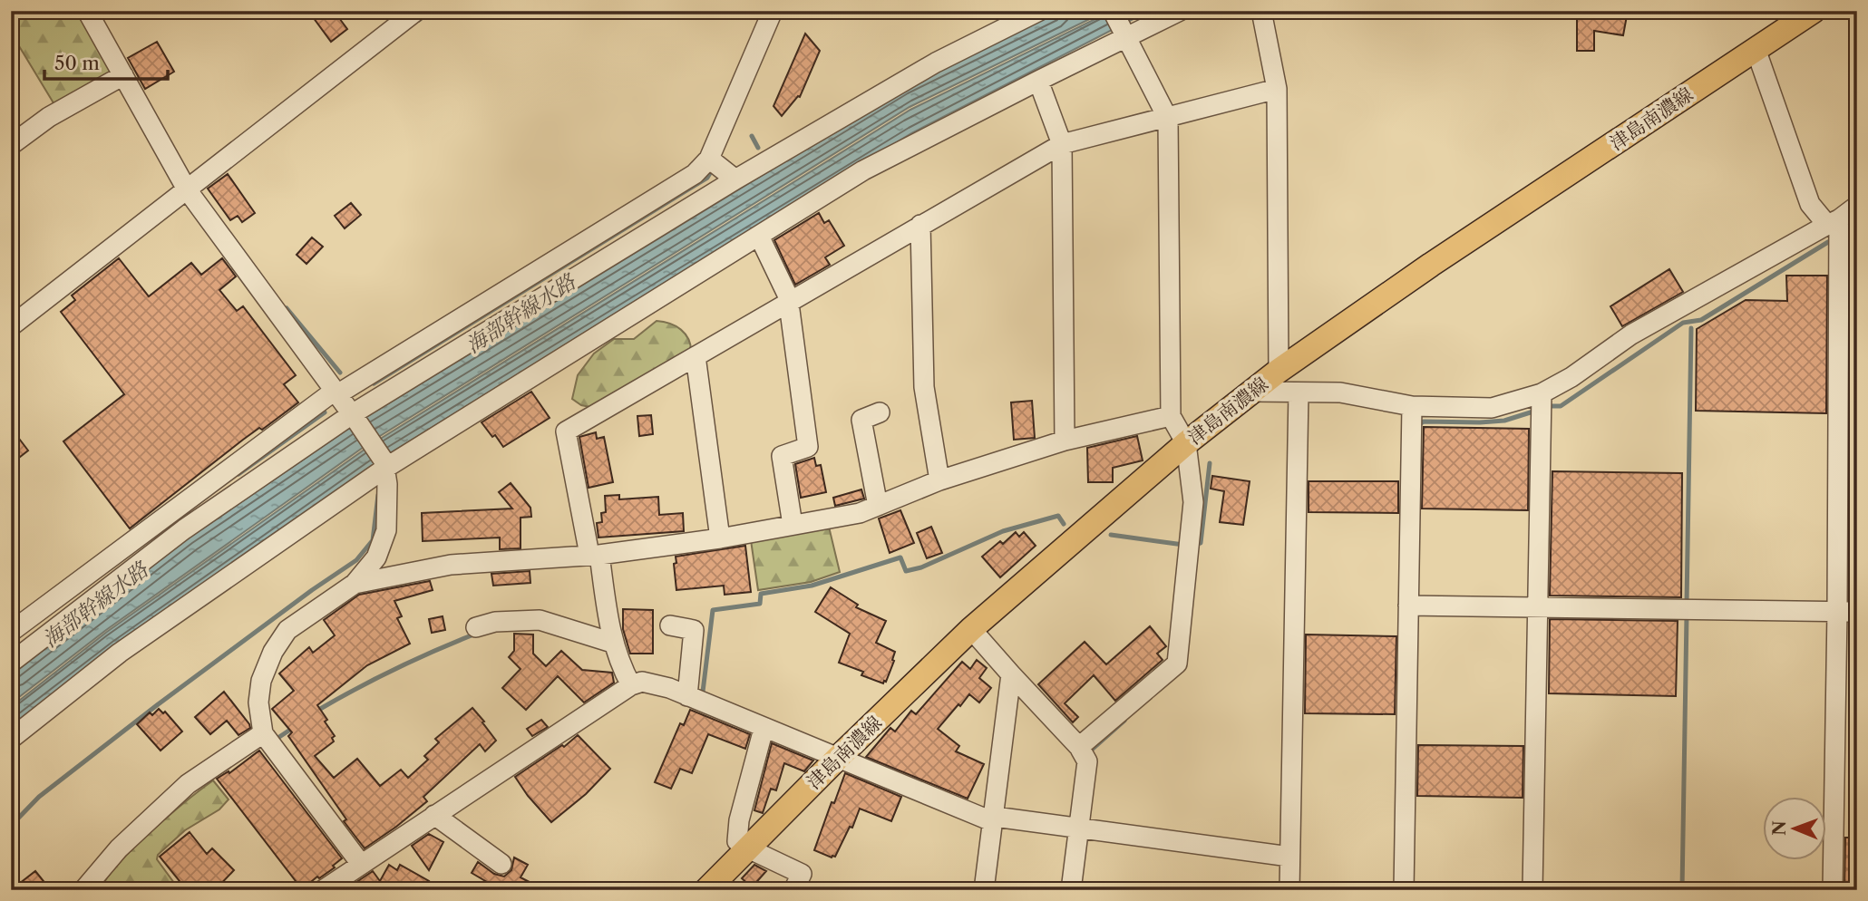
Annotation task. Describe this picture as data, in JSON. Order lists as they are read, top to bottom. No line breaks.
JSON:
{"streets":{"main road":["津島南濃線"]},"water":["海部幹線水路"],"scale_bar":"50 m","north":"left"}
